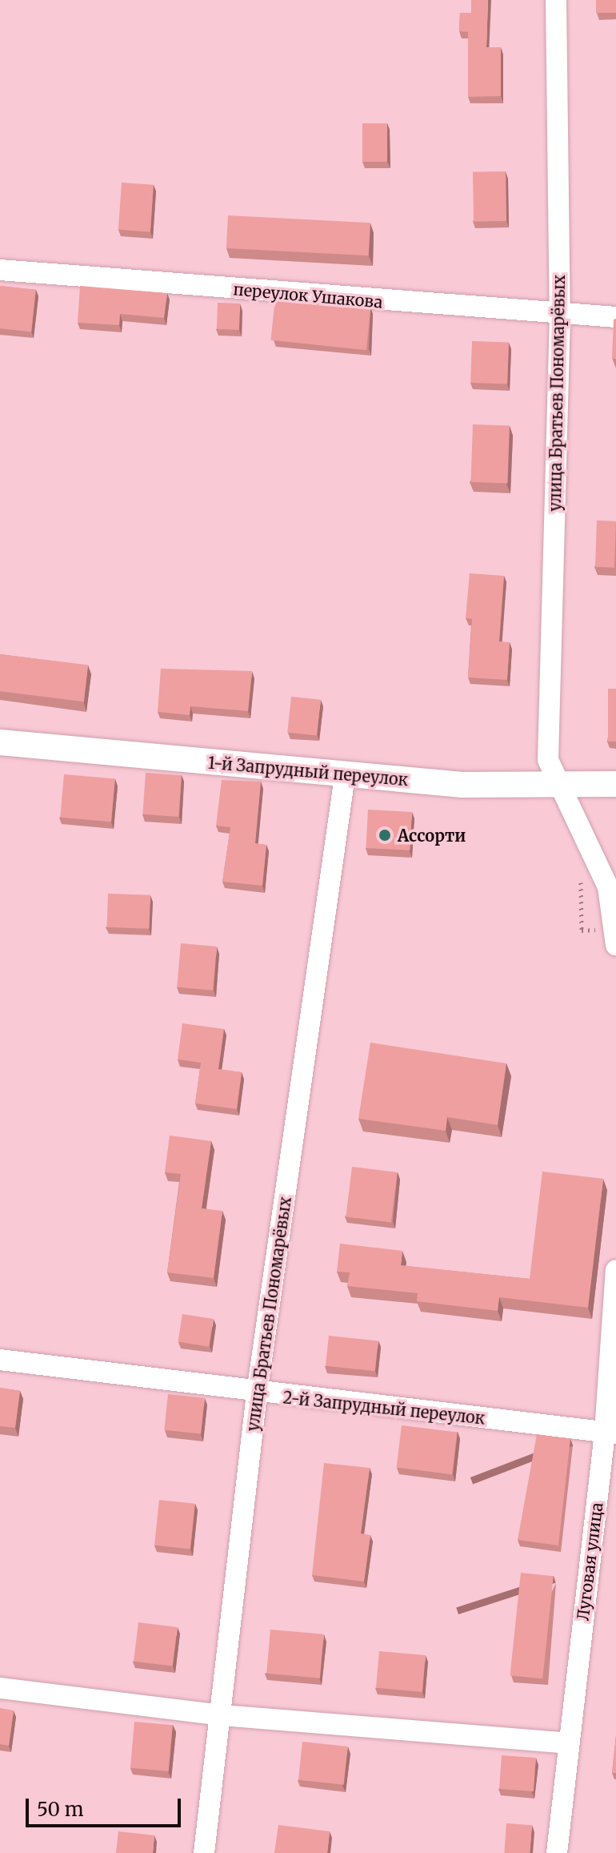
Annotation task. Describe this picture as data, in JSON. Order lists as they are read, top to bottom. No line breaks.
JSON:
{"streets":{"street":["переулок Ушакова","улица Братьев Пономарёвых","1-й Запрудный переулок","2-й Запрудный переулок","Луговая улица"]},"crossings":[["переулок Ушакова","улица Братьев Пономарёвых"],["улица Братьев Пономарёвых","1-й Запрудный переулок"],["улица Братьев Пономарёвых","2-й Запрудный переулок"],["2-й Запрудный переулок","Луговая улица"]],"places":["Ассорти"],"scale_bar":"50 m"}
